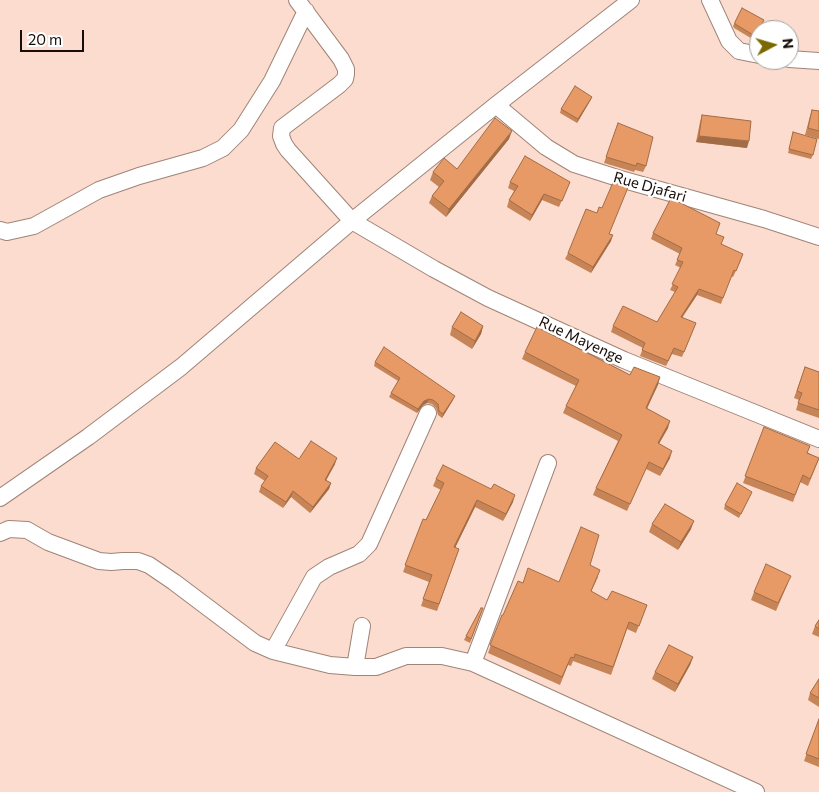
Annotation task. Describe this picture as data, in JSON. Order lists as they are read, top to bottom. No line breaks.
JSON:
{"streets":{"street":["Rue Djafari","Rue Mayenge"]},"scale_bar":"20 m","north":"right"}
